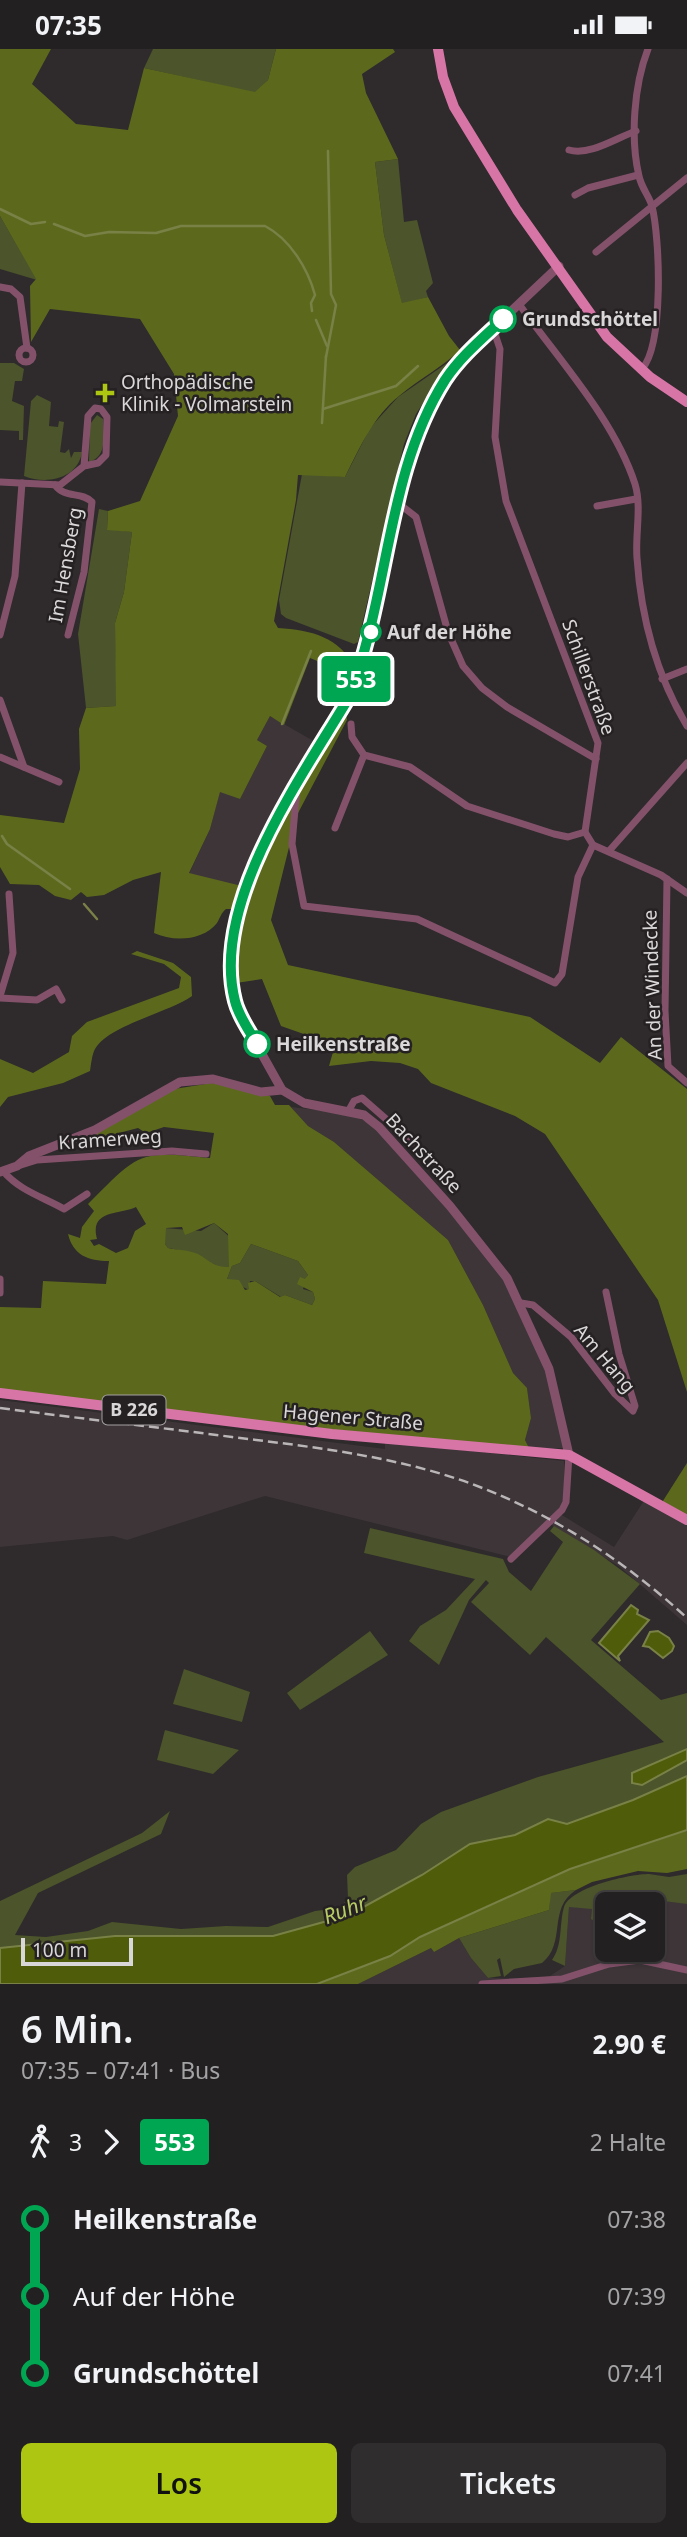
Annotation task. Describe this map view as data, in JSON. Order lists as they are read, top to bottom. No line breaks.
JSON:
{"streets":{"main road":["B 226","Hagener Straße"],"street":["Im Hensberg","Schillerstraße","An der Windecke","Kramerweg","Bachstraße","Am Hang"]},"crossings":[["Kramerweg","Bachstraße"],["Bachstraße","Am Hang"],["Bachstraße","Hagener Straße"]],"water":["Ruhr"],"places":{"other":["Grundschöttel","Auf der Höhe","Heilkenstraße"],"health":["Orthopädische Klinik - Volmarstein"]},"lines":["bus line 553"],"scale_bar":"100 m","page":{"status":"07:35","on_map":"553","scale":"100 m","heading":["6 Min.","07:35 – 07:41 · Bus","2.90 €"],"legs":["3","553","2 Halte"],"list":[{"name":"Heilkenstraße","value":"07:38"},{"name":"Auf der Höhe","value":"07:39"},{"name":"Grundschöttel","value":"07:41"}],"buttons":["Los","Tickets"]}}
